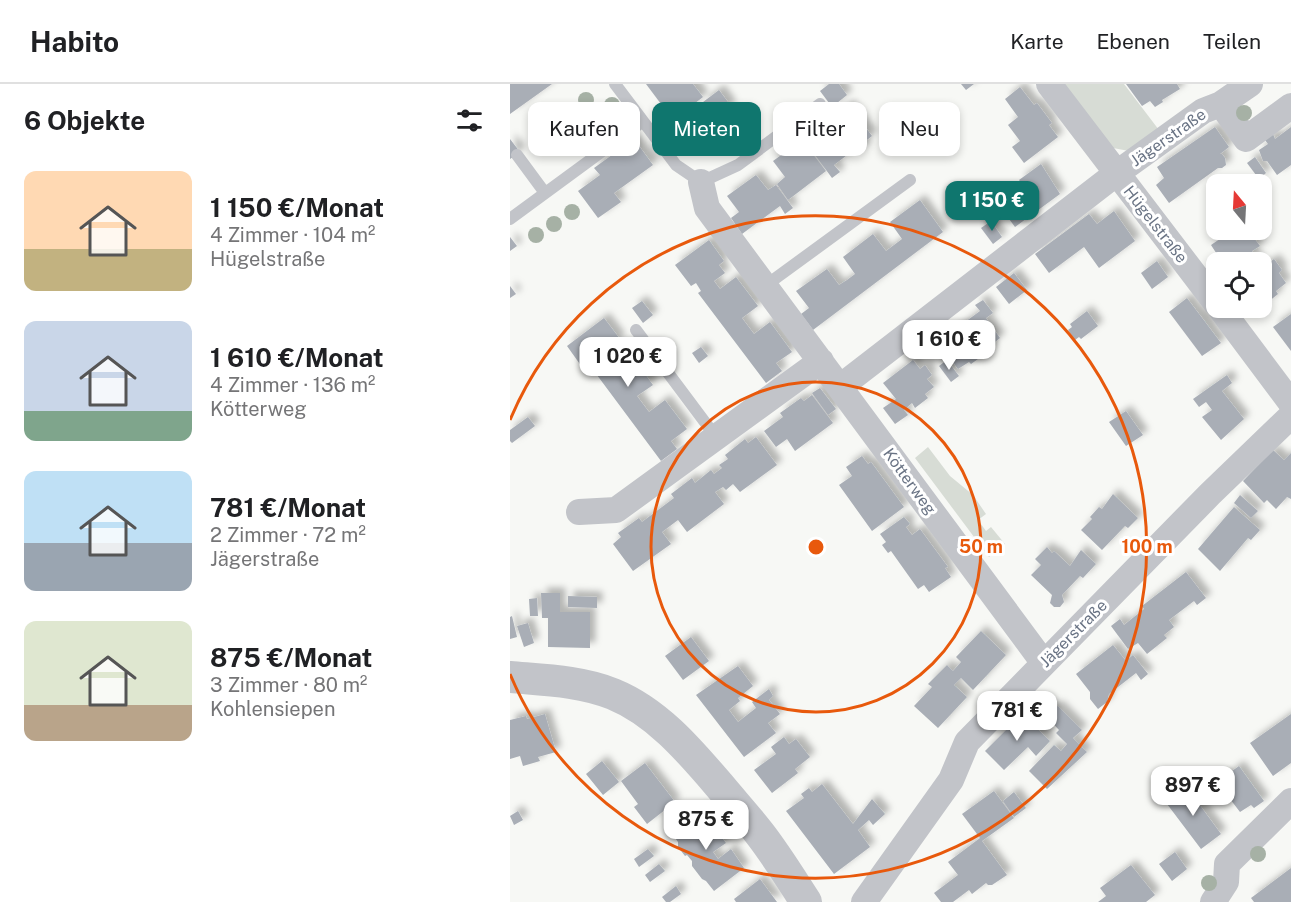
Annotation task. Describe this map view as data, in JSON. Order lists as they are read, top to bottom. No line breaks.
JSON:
{"streets":{"street":["Jägerstraße","Hügelstraße","Kötterweg"]},"crossings":[["Jägerstraße","Hügelstraße"],["Jägerstraße","Kötterweg"],["Hügelstraße","Kötterweg"]],"north":"top","page":{"header":"Habito","nav":["Karte","Ebenen","Teilen"],"heading":"6 Objekte","chip":["Kaufen","Mieten","Filter","Neu"],"list":[{"name":"1 150 €/Monat","note":"4 Zimmer · 104 m² · Hügelstraße"},{"name":"1 610 €/Monat","note":"4 Zimmer · 136 m² · Kötterweg"},{"name":"781 €/Monat","note":"2 Zimmer · 72 m² · Jägerstraße"},{"name":"875 €/Monat","note":"3 Zimmer · 80 m² · Kohlensiepen"}],"price":["1 150 €","1 610 €","1 020 €","781 €","897 €","875 €"]},"rings":["50 m","100 m"]}
